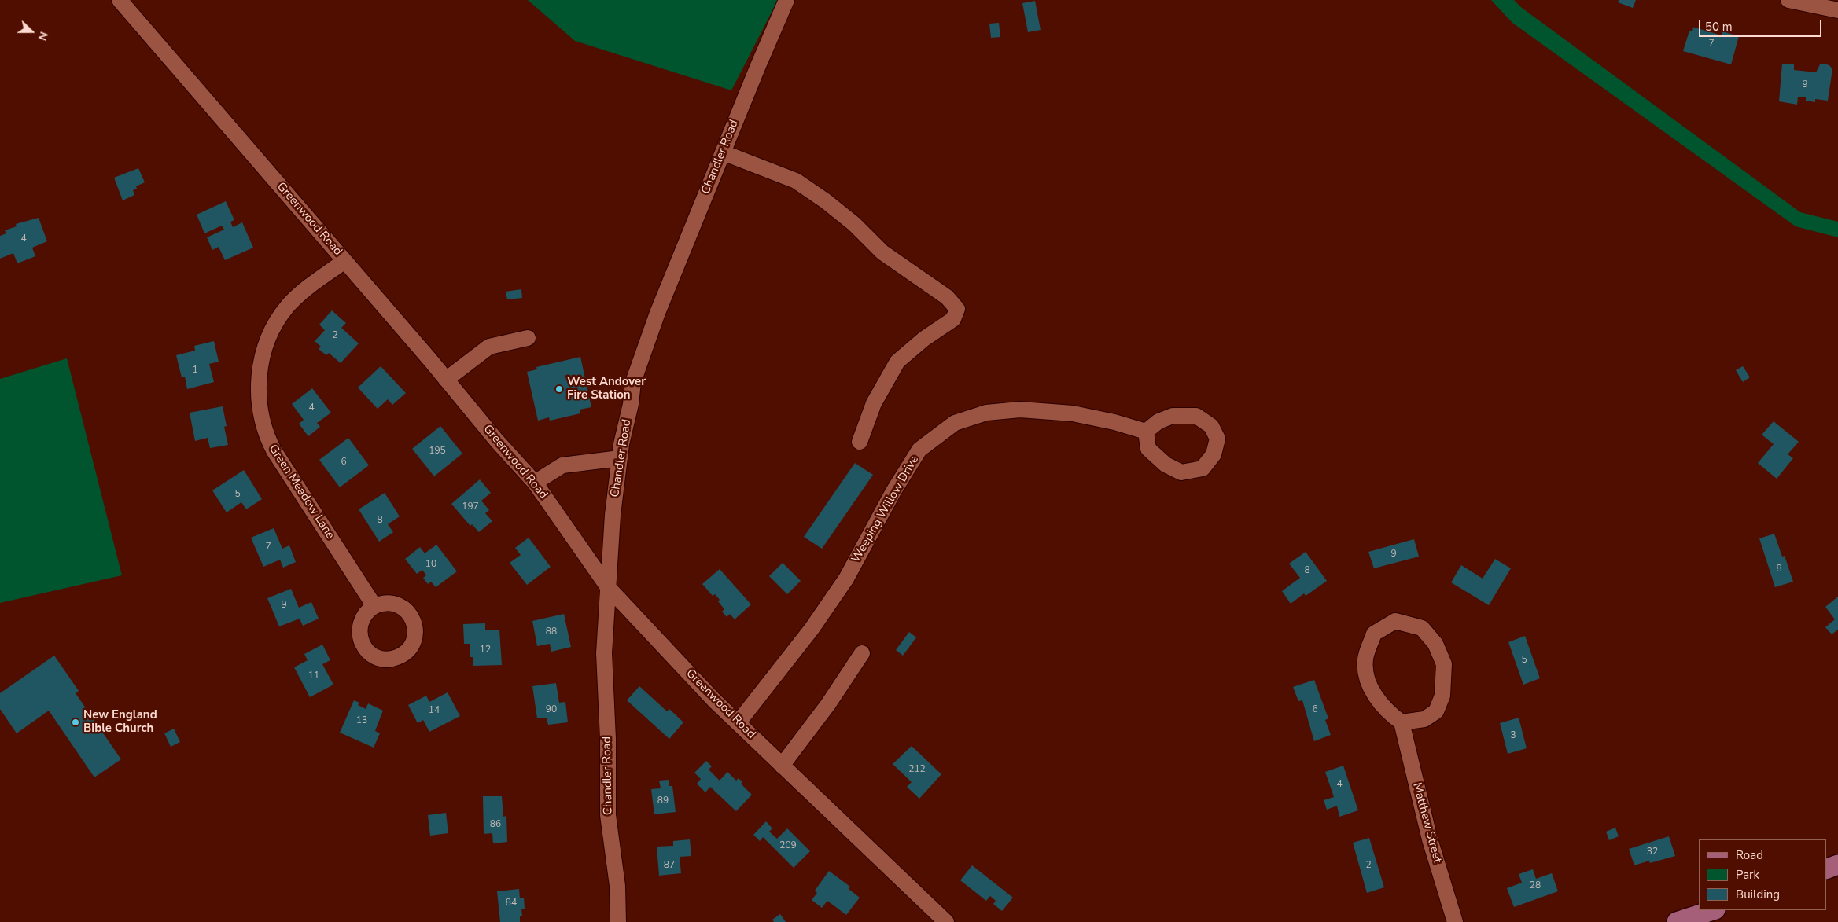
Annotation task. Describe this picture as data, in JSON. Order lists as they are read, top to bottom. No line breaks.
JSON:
{"streets":{"street":["Chandler Road","Greenwood Road","Green Meadow Lane","Weeping Willow Drive","Matthew Street"]},"crossings":[["Chandler Road","Greenwood Road"],["Greenwood Road","Green Meadow Lane"],["Greenwood Road","Weeping Willow Drive"]],"places":["West Andover Fire Station","New England Bible Church"],"house_numbers":["7","9","4","2","1","4","195","6","5","197","8","7","9","10","8","8","9","88","12","5","11","90","6","14","13","3","212","4","89","86","209","32","87","2","28","84"],"legend":["Road","Park","Building"],"scale_bar":"50 m","north":"right"}
